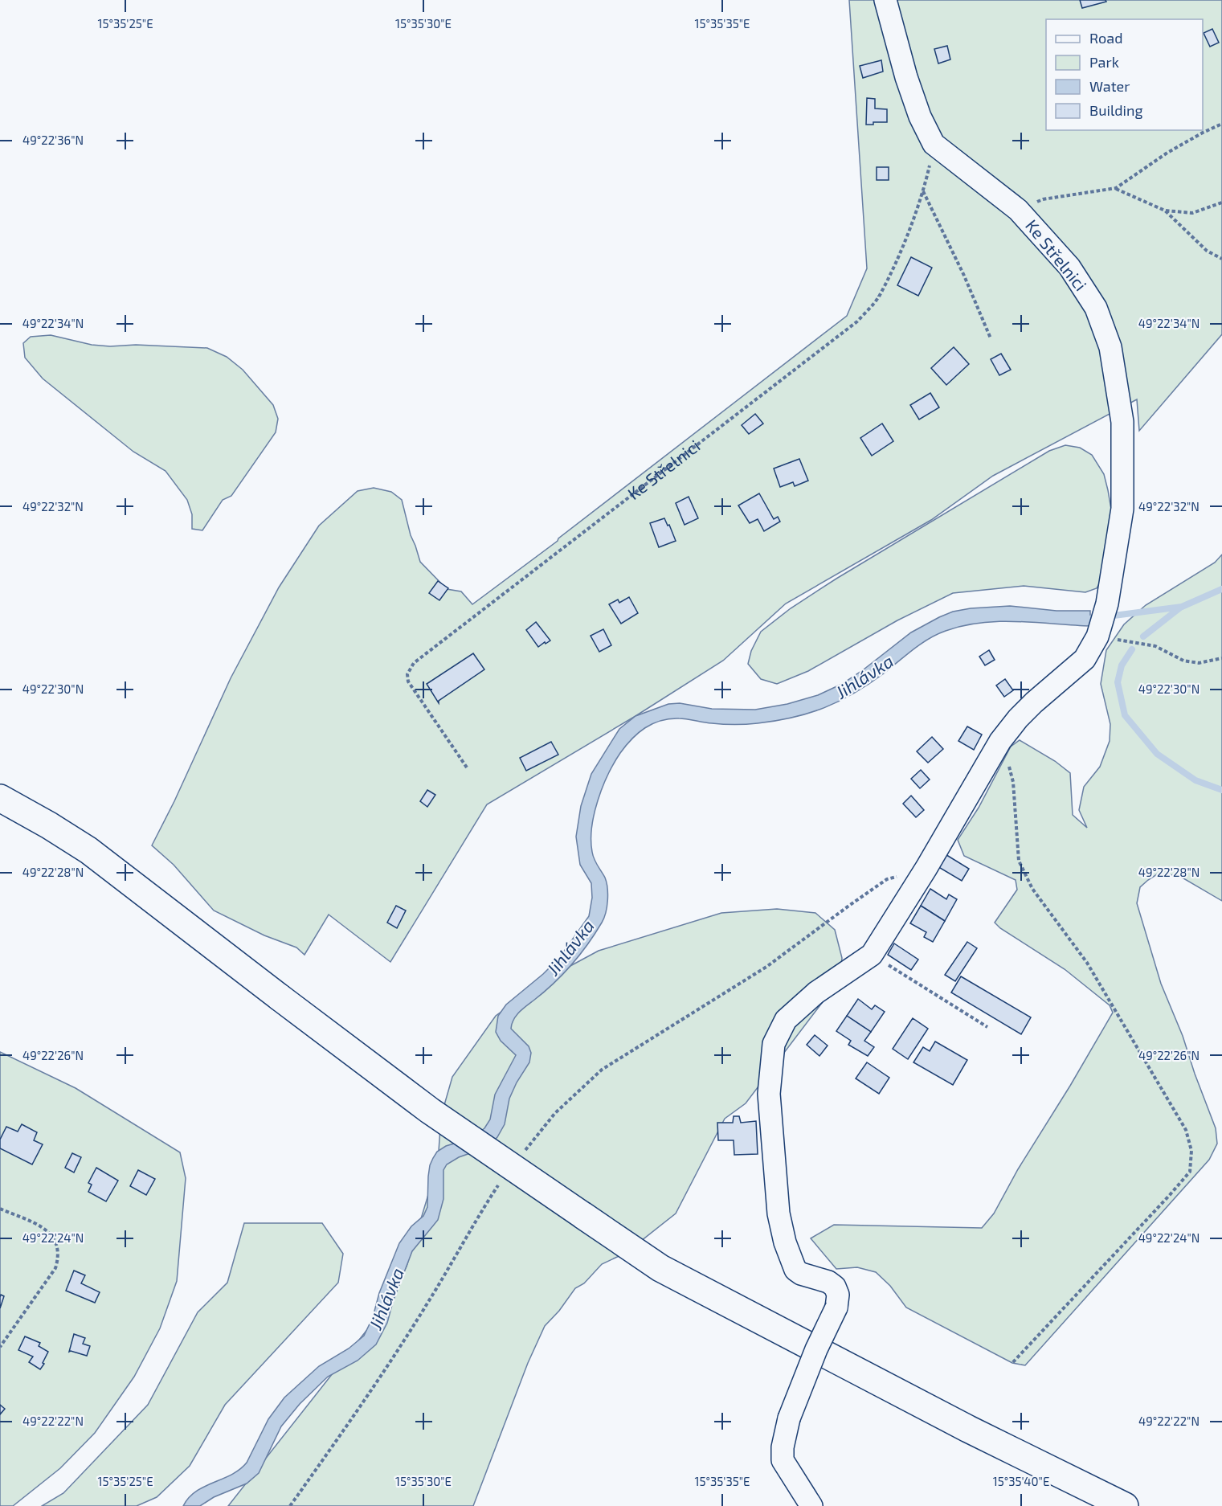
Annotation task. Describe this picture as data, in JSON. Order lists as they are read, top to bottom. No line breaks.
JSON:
{"streets":{"lane":["Ke Střelnici"]},"water":["Jihlávka"],"legend":["Road","Park","Water","Building"],"coordinates":["15°35'25\"E","15°35'30\"E","15°35'35\"E","49°22'36\"N","49°22'34\"N","49°22'32\"N","49°22'30\"N","49°22'28\"N","49°22'26\"N","49°22'24\"N","49°22'22\"N","15°35'40\"E"]}
